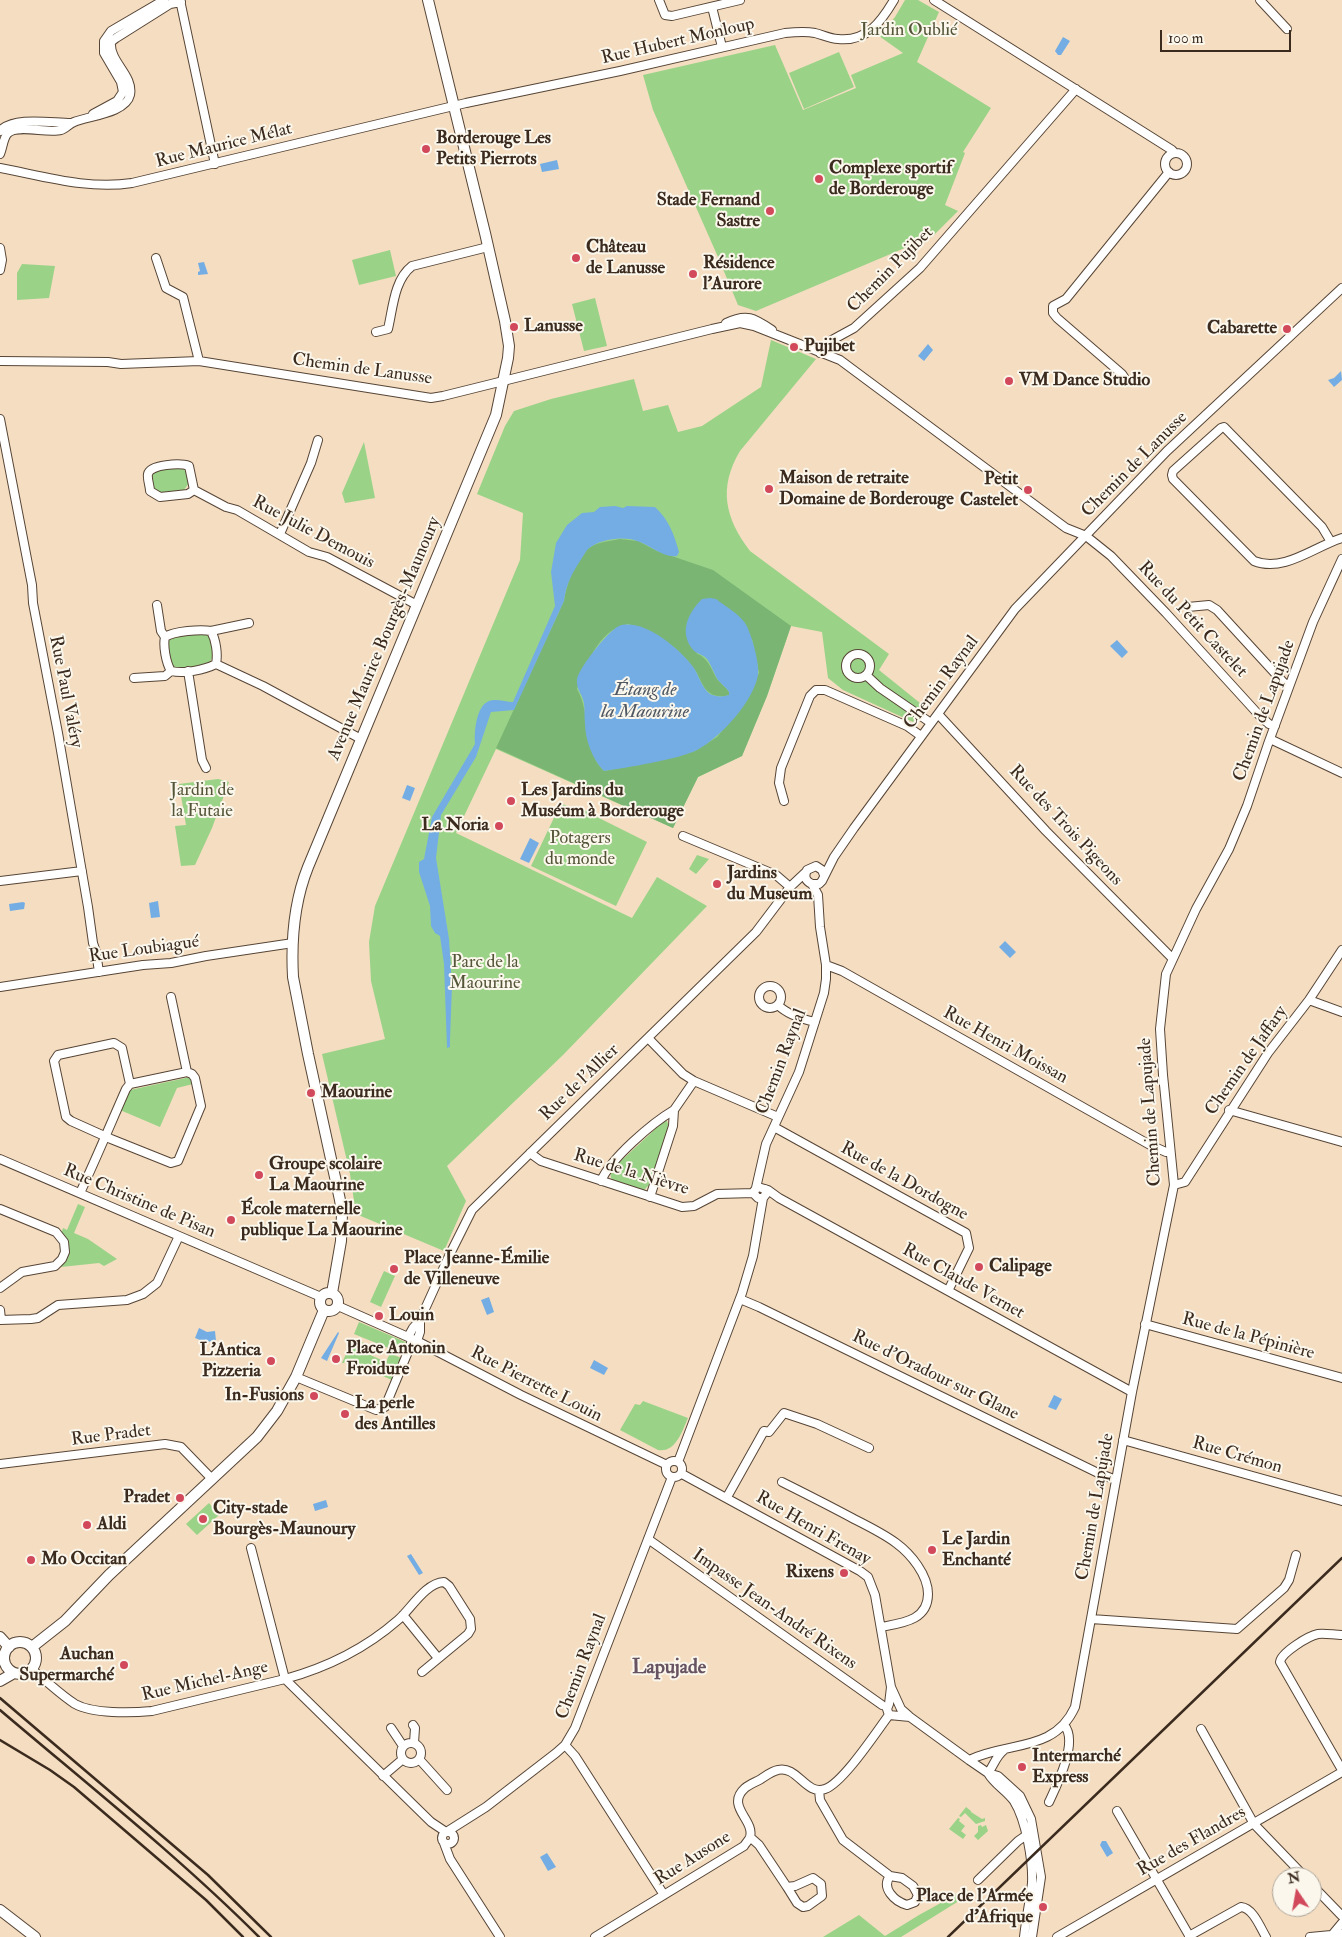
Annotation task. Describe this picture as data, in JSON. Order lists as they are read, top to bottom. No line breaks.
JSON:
{"streets":{"street":["Rue Hubert Monloup","Rue Maurice Mélat","Chemin Pujibet","Chemin de Lanusse","Rue Julie Demouis","Rue du Petit Castelet","Avenue Maurice Bourgès-Maunoury","Chemin Raynal","Rue Paul Valéry","Chemin de Lapujade","Rue des Trois Pigeons","Rue Loubiagué","Rue Henri Moissan","Chemin de Jaffary","Rue de l'Allier","Rue de la Nièvre","Rue de la Dordogne","Rue Christine de Pisan","Rue Claude Vernet","Rue de la Pépinière","Rue d'Oradour sur Glane","Rue Pierrette Louin","Rue Pradet","Rue Crémon","Rue Henri Frenay","Impasse Jean-André Rixens","Rue Michel-Ange","Rue des Flandres","Rue Ausone"]},"crossings":[["Rue Hubert Monloup","Rue Maurice Mélat"],["Rue Hubert Monloup","Avenue Maurice Bourgès-Maunoury"],["Rue Maurice Mélat","Avenue Maurice Bourgès-Maunoury"],["Chemin Pujibet","Chemin de Lanusse"],["Chemin de Lanusse","Rue du Petit Castelet"],["Chemin de Lanusse","Avenue Maurice Bourgès-Maunoury"],["Chemin de Lanusse","Chemin Raynal"],["Rue Julie Demouis","Avenue Maurice Bourgès-Maunoury"],["Rue du Petit Castelet","Chemin Raynal"],["Rue du Petit Castelet","Chemin de Lapujade"],["Avenue Maurice Bourgès-Maunoury","Rue Loubiagué"],["Avenue Maurice Bourgès-Maunoury","Rue Christine de Pisan"],["Avenue Maurice Bourgès-Maunoury","Rue Pierrette Louin"],["Chemin Raynal","Rue des Trois Pigeons"],["Chemin Raynal","Rue Henri Moissan"],["Chemin Raynal","Rue de l'Allier"],["Chemin Raynal","Rue de la Nièvre"],["Chemin Raynal","Rue de la Dordogne"],["Chemin Raynal","Rue Claude Vernet"],["Chemin Raynal","Rue d'Oradour sur Glane"],["Chemin Raynal","Rue Pierrette Louin"],["Chemin Raynal","Rue Henri Frenay"],["Chemin Raynal","Impasse Jean-André Rixens"],["Chemin Raynal","Rue Michel-Ange"],["Rue Paul Valéry","Rue Loubiagué"],["Chemin de Lapujade","Rue des Trois Pigeons"],["Chemin de Lapujade","Rue Henri Moissan"],["Chemin de Lapujade","Chemin de Jaffary"],["Chemin de Lapujade","Rue Claude Vernet"],["Chemin de Lapujade","Rue de la Pépinière"],["Chemin de Lapujade","Rue d'Oradour sur Glane"],["Chemin de Lapujade","Rue Crémon"],["Rue de l'Allier","Rue de la Nièvre"],["Rue de l'Allier","Rue Pierrette Louin"],["Rue de la Nièvre","Rue Claude Vernet"],["Rue de la Dordogne","Rue Claude Vernet"],["Rue Christine de Pisan","Rue Pierrette Louin"],["Rue Pierrette Louin","Rue Henri Frenay"],["Rue Henri Frenay","Impasse Jean-André Rixens"]],"districts":["Lapujade"],"water":["Étang de la Maourine"],"parks":["Jardin Oublié","Jardin de la Futaie","Potagers du monde","Parc de la Maourine"],"places":["Borderouge Les Petits Pierrots","Complexe sportif de Borderouge","Stade Fernand Sastre","Château de Lanusse","Résidence l'Aurore","Lanusse","Cabarette","Pujibet","VM Dance Studio","Maison de retraite Domaine de Borderouge","Petit Castelet","Les Jardins du Muséum à Borderouge","La Noria","Jardins du Museum","Maourine","Groupe scolaire La Maourine","École maternelle publique La Maourine","Calipage","Place Jeanne-Émilie de Villeneuve","Louin","Place Antonin Froidure","L'Antica Pizzeria","In-Fusions","La perle des Antilles","Pradet","City-stade Bourgès-Maunoury","Aldi","Le Jardin Enchanté","Mo Occitan","Rixens","Auchan Supermarché","Intermarché Express","Place de l'Armée d'Afrique"],"scale_bar":"100 m","north":"top"}
